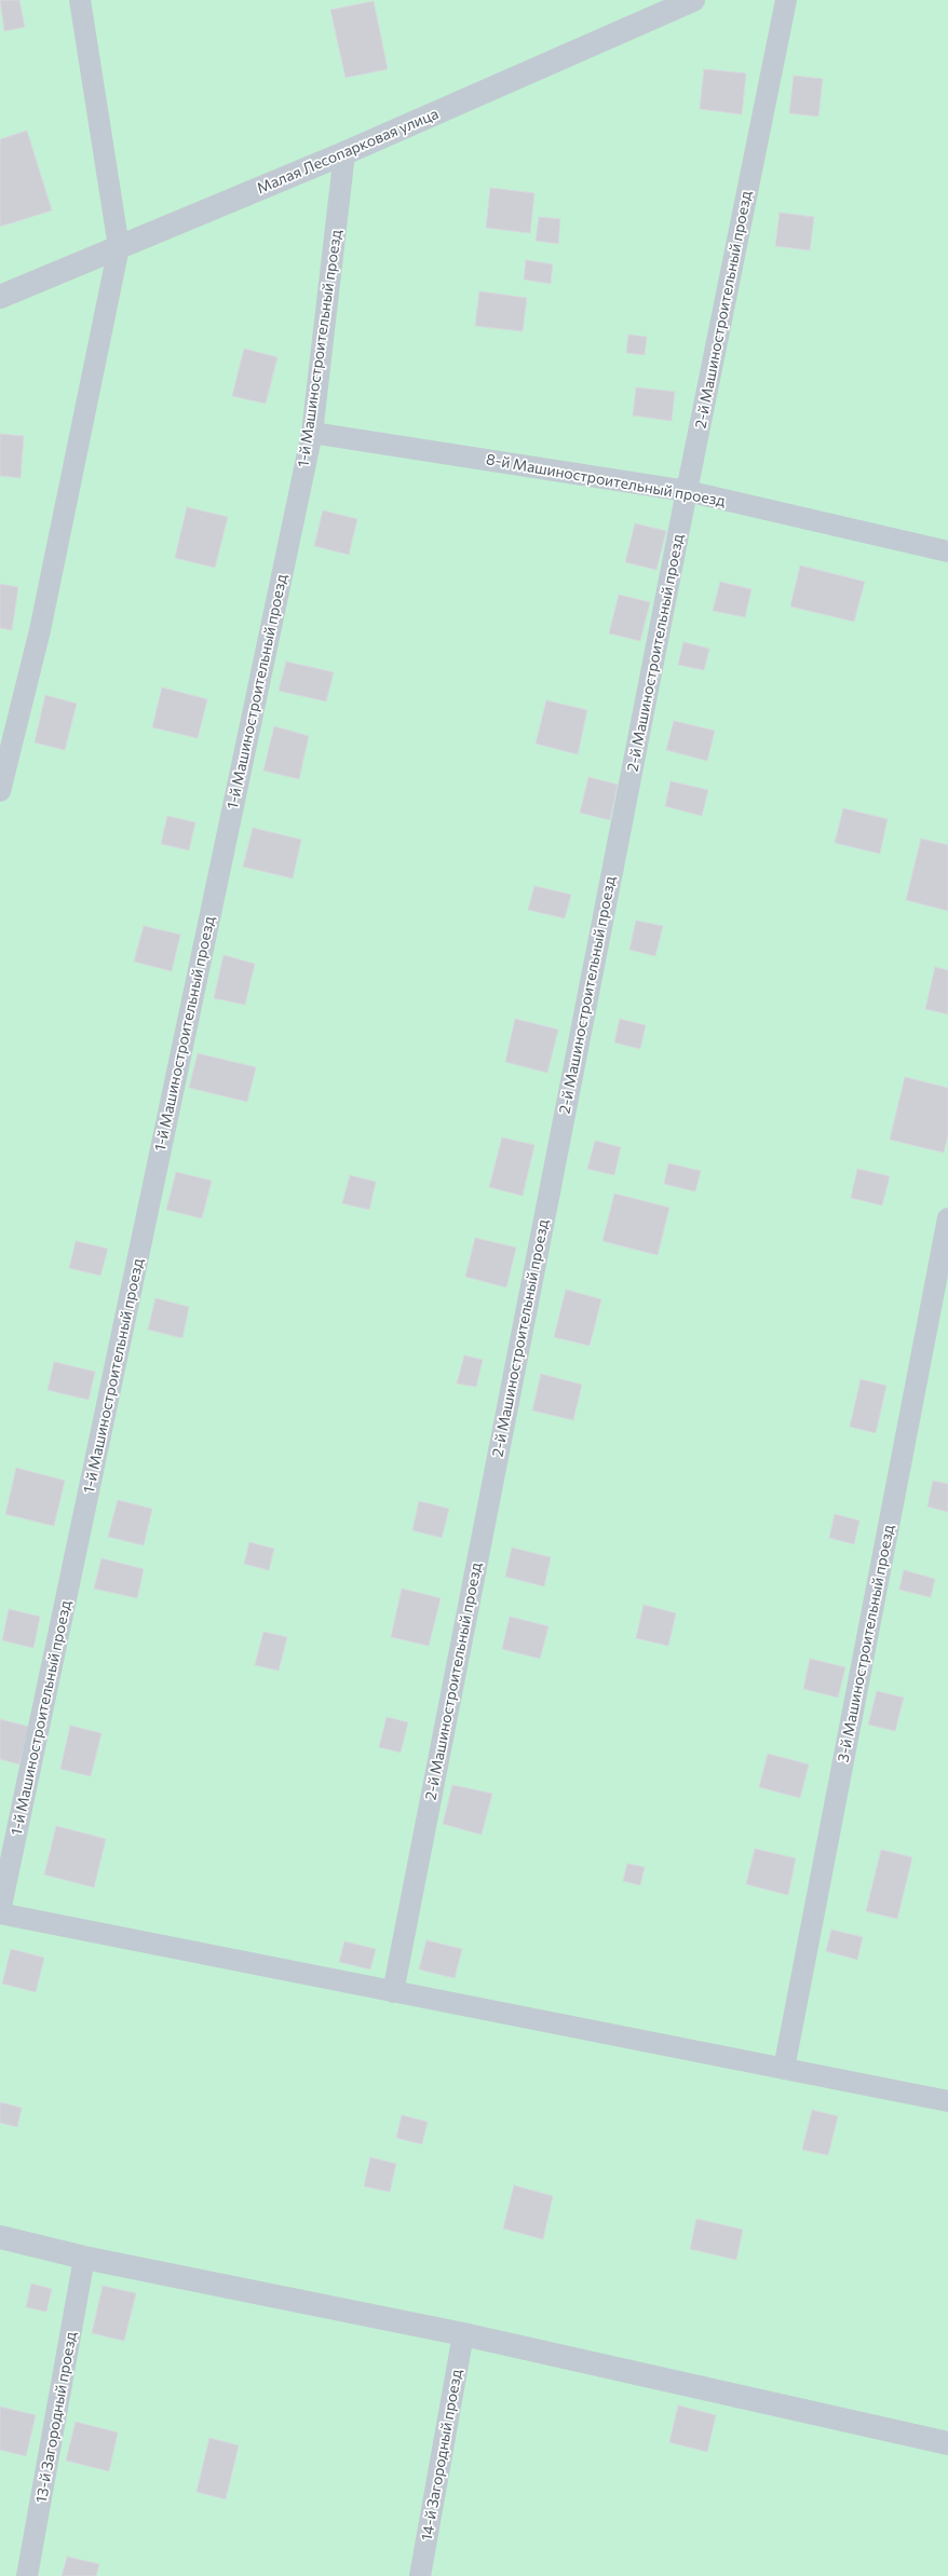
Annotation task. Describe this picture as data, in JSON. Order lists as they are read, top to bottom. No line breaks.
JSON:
{"streets":{"street":["Малая Лесопарковая улица"],"lane":["2-й Машиностроительный проезд","1-й Машиностроительный проезд","8-й Машиностроительный проезд","3-й Машиностроительный проезд","13-й Загородный проезд","14-й Загородный проезд"]},"crossings":[["Малая Лесопарковая улица","1-й Машиностроительный проезд"],["2-й Машиностроительный проезд","8-й Машиностроительный проезд"],["1-й Машиностроительный проезд","8-й Машиностроительный проезд"]]}
